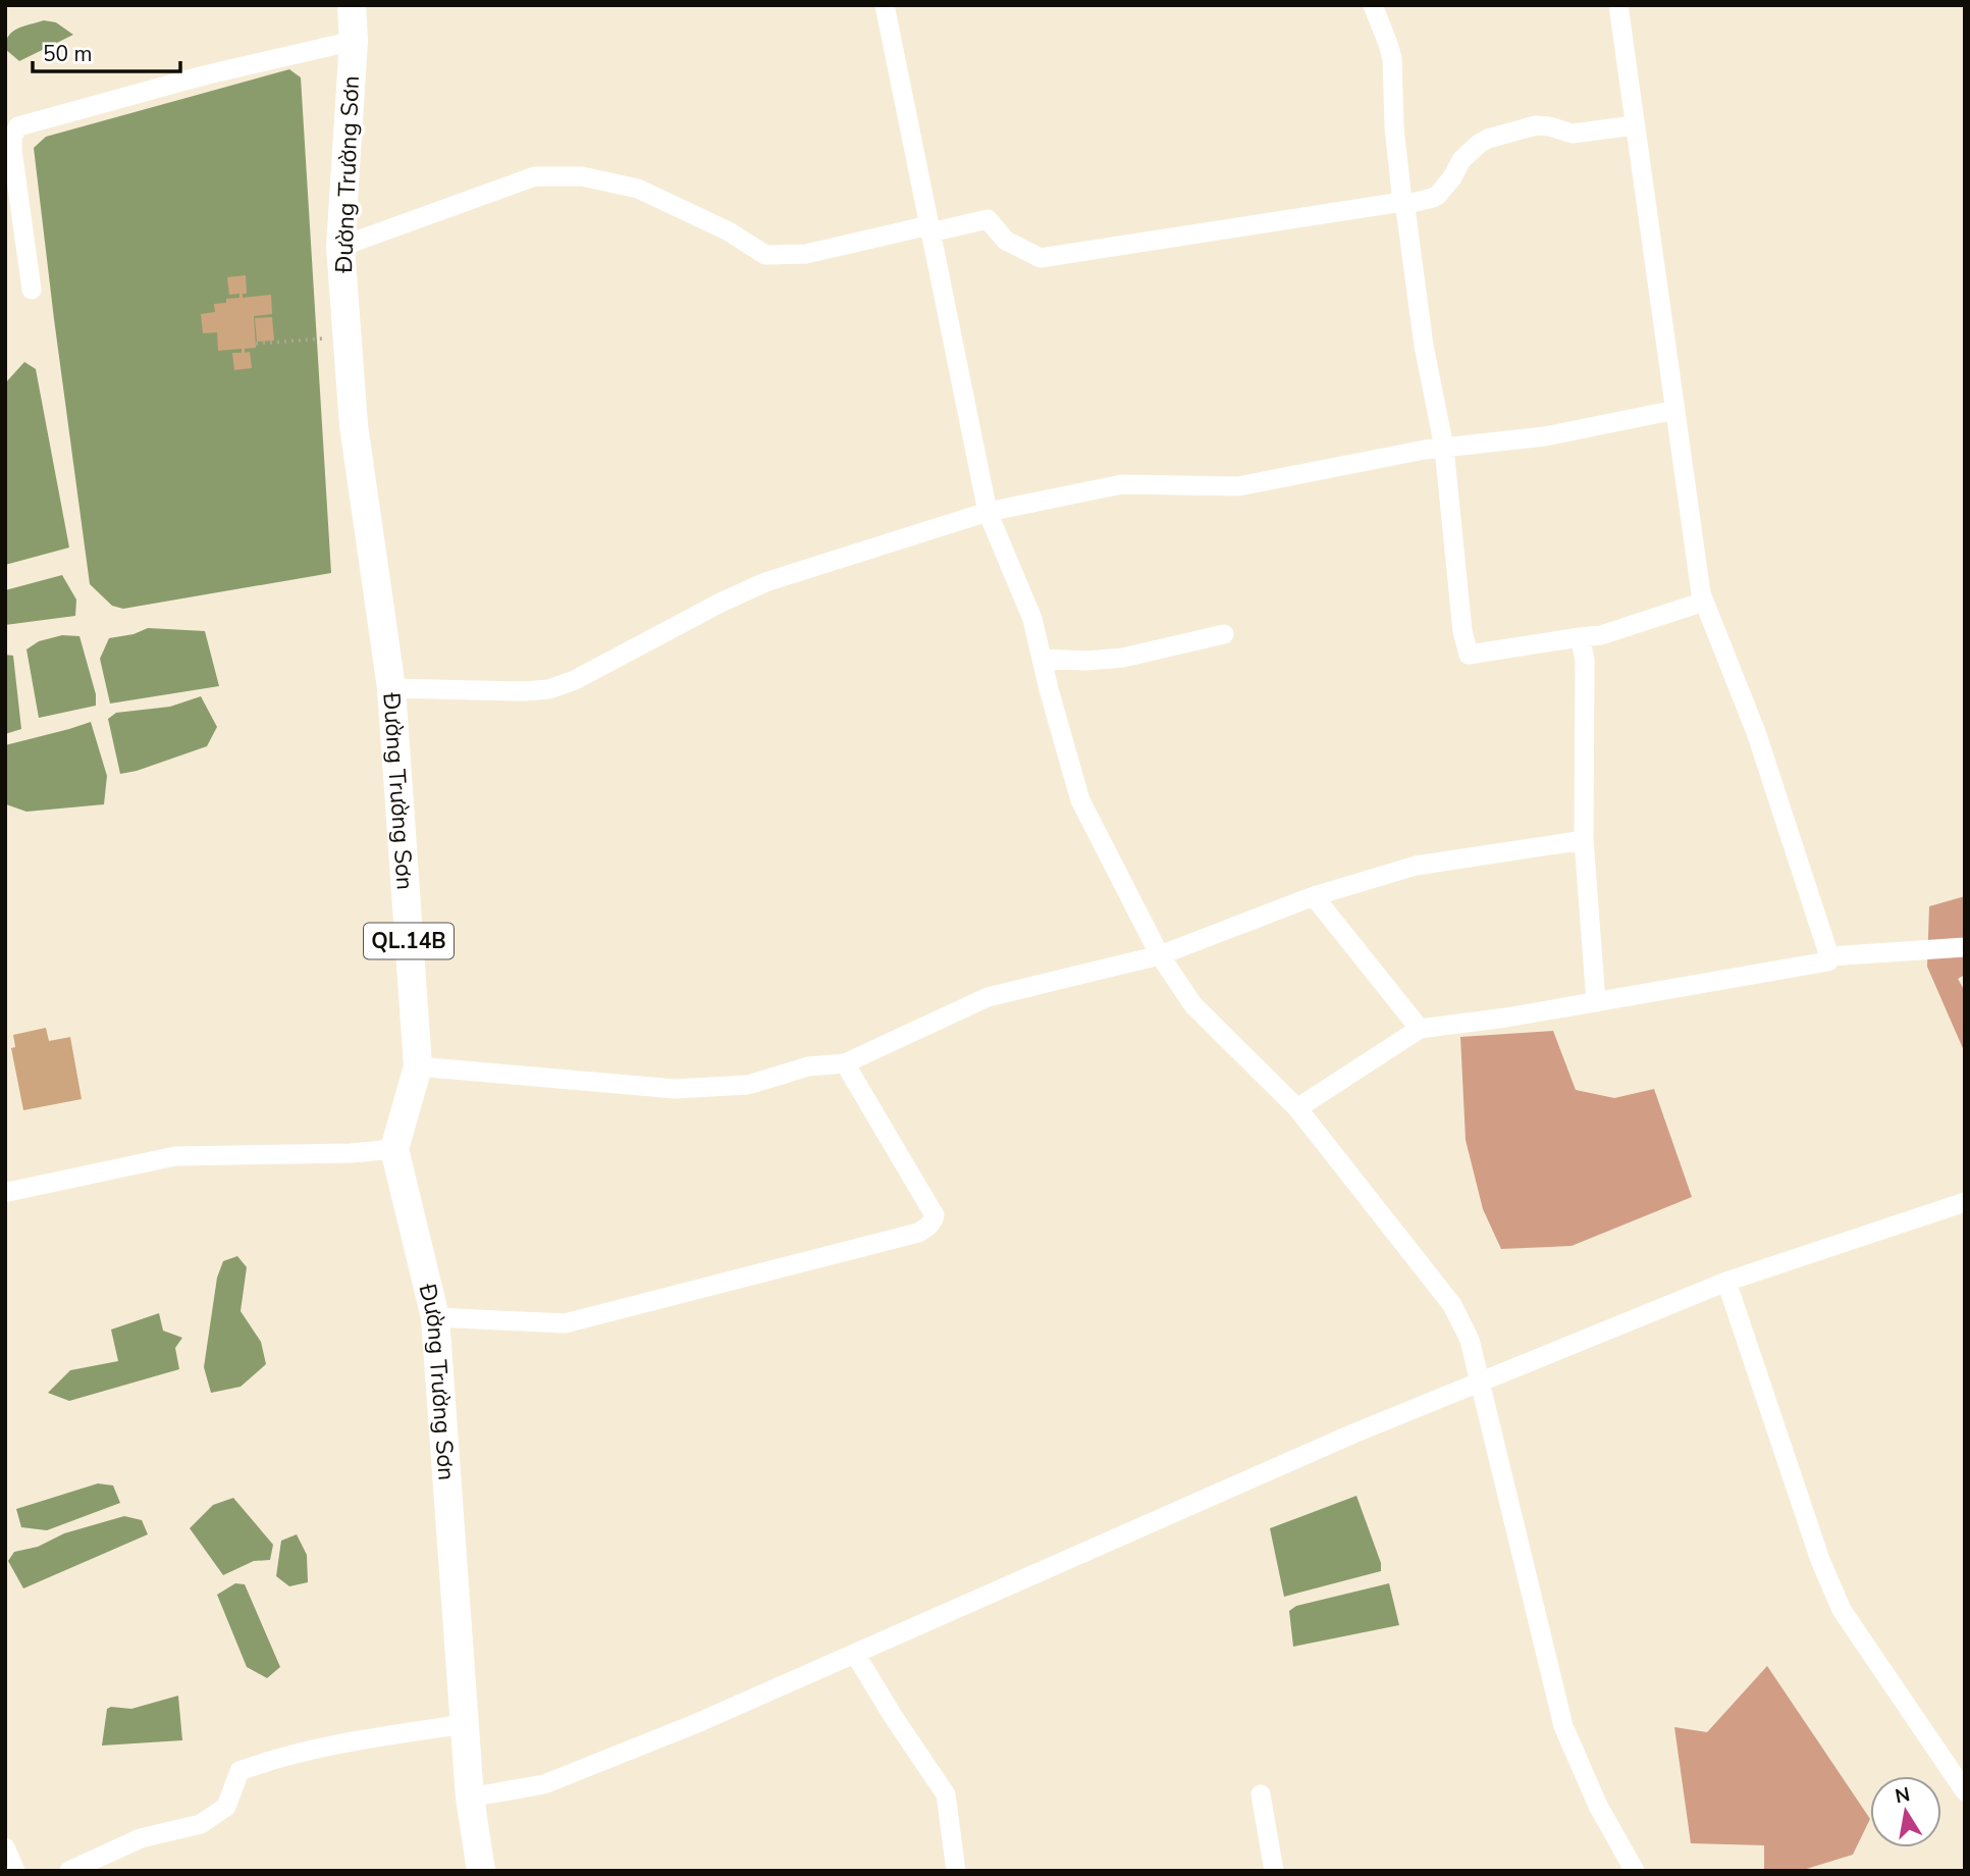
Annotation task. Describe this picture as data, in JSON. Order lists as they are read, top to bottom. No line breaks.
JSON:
{"streets":{"highway":["Đường Trường Sơn","QL.14B"]},"scale_bar":"50 m","north":"top"}
